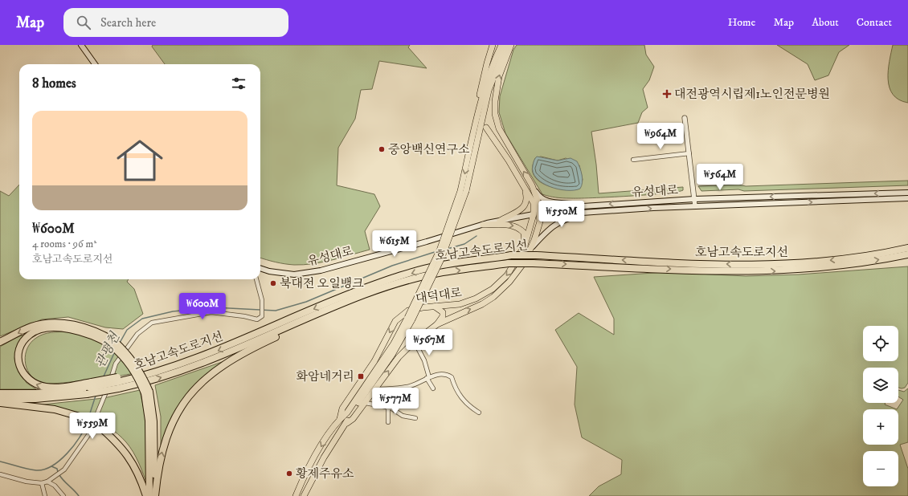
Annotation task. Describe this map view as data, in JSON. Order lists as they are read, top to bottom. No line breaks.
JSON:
{"streets":{"highway":["호남고속도로지선"],"main road":["유성대로","대덕대로"]},"crossings":[["유성대로","대덕대로"]],"water":["관평천"],"places":{"health":["대전광역시립제1노인전문병원"],"other":["중앙백신연구소","북대전 오일뱅크","황제주유소"],"transit":["화암네거리"]},"page":{"header":"Map","search":"Search here","nav":["Home","Map","About","Contact"],"heading":"8 homes","list":[{"name":"₩600M","note":"4 rooms · 96 m² · 호남고속도로지선"}],"price":["₩964M","₩564M","₩550M","₩615M","₩600M","₩567M","₩577M","₩559M"],"map_buttons":["+","−"]}}
